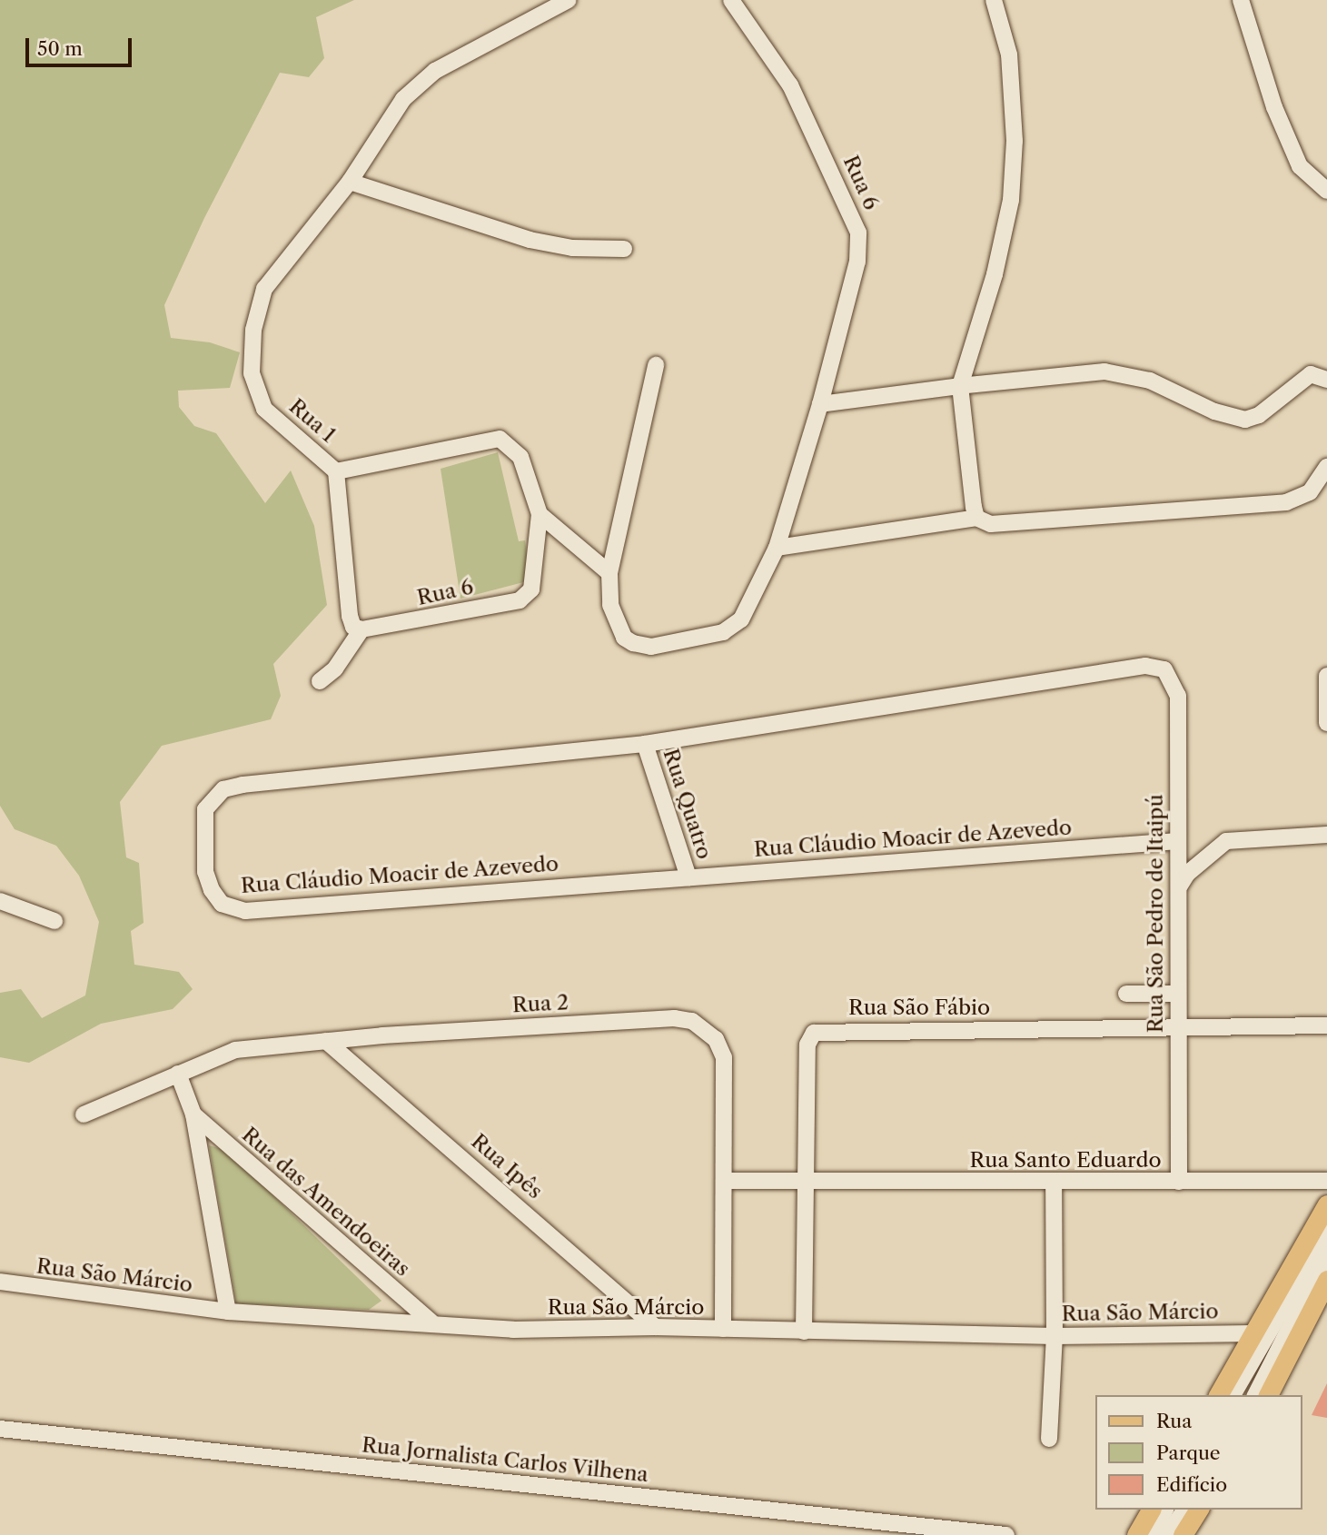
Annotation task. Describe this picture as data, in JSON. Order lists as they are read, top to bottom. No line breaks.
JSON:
{"streets":{"street":["Rua 6","Rua 1","Rua Quatro","Rua Cláudio Moacir de Azevedo","Rua São Pedro de Itaipú","Rua 2","Rua São Fábio","Rua Santo Eduardo","Rua Ipês","Rua das Amendoeiras","Rua São Márcio","Rua Jornalista Carlos Vilhena"]},"crossings":[["Rua 6","Rua 1"],["Rua Quatro","Rua Cláudio Moacir de Azevedo"],["Rua Cláudio Moacir de Azevedo","Rua São Pedro de Itaipú"],["Rua São Pedro de Itaipú","Rua São Fábio"],["Rua São Pedro de Itaipú","Rua Santo Eduardo"],["Rua 2","Rua Santo Eduardo"],["Rua 2","Rua Ipês"],["Rua 2","Rua São Márcio"],["Rua São Fábio","Rua Santo Eduardo"],["Rua São Fábio","Rua São Márcio"],["Rua Ipês","Rua São Márcio"],["Rua das Amendoeiras","Rua São Márcio"]],"legend":["Rua","Parque","Edifício"],"scale_bar":"50 m"}
